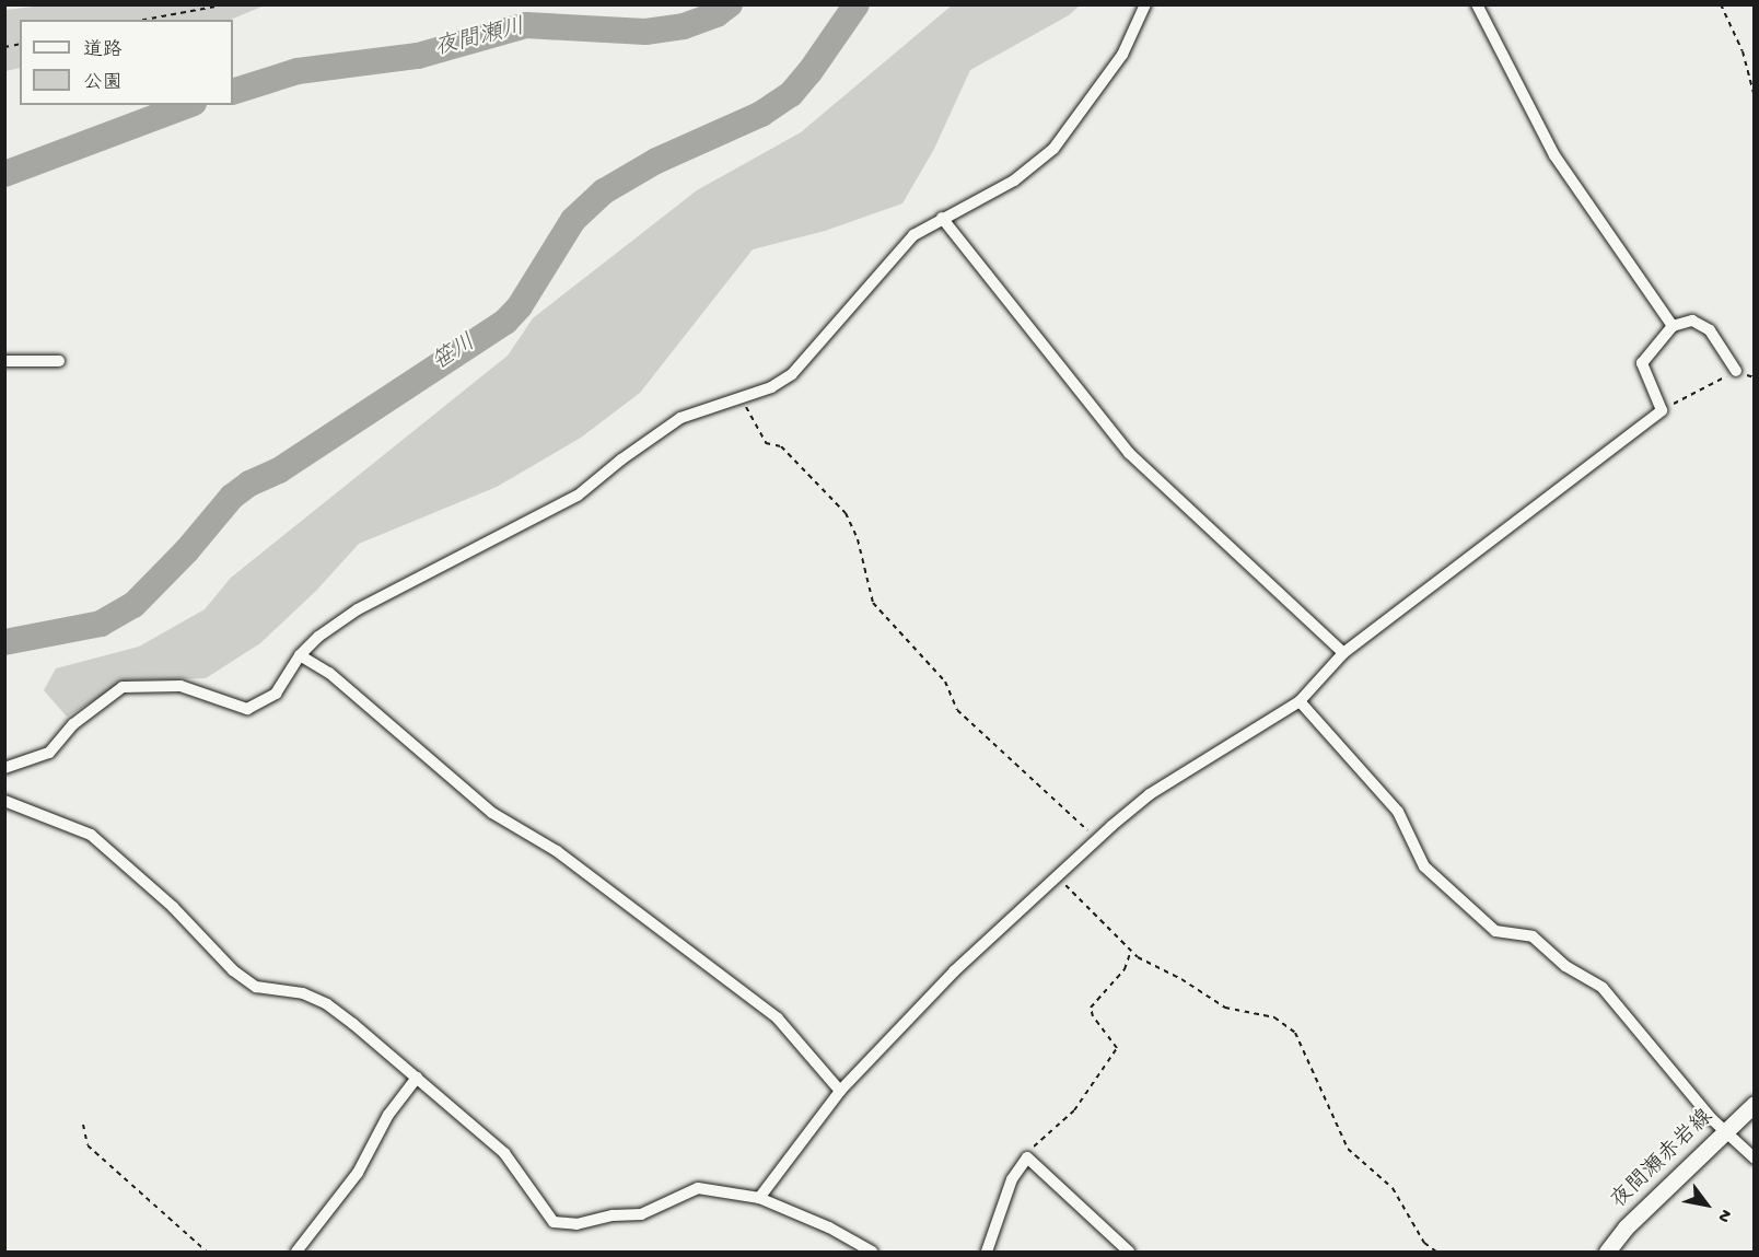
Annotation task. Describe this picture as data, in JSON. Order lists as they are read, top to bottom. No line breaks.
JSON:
{"streets":{"main road":["夜間瀬赤岩線"]},"water":["夜間瀬川","笹川"],"legend":["道路","公園"],"north":"bottom right"}
